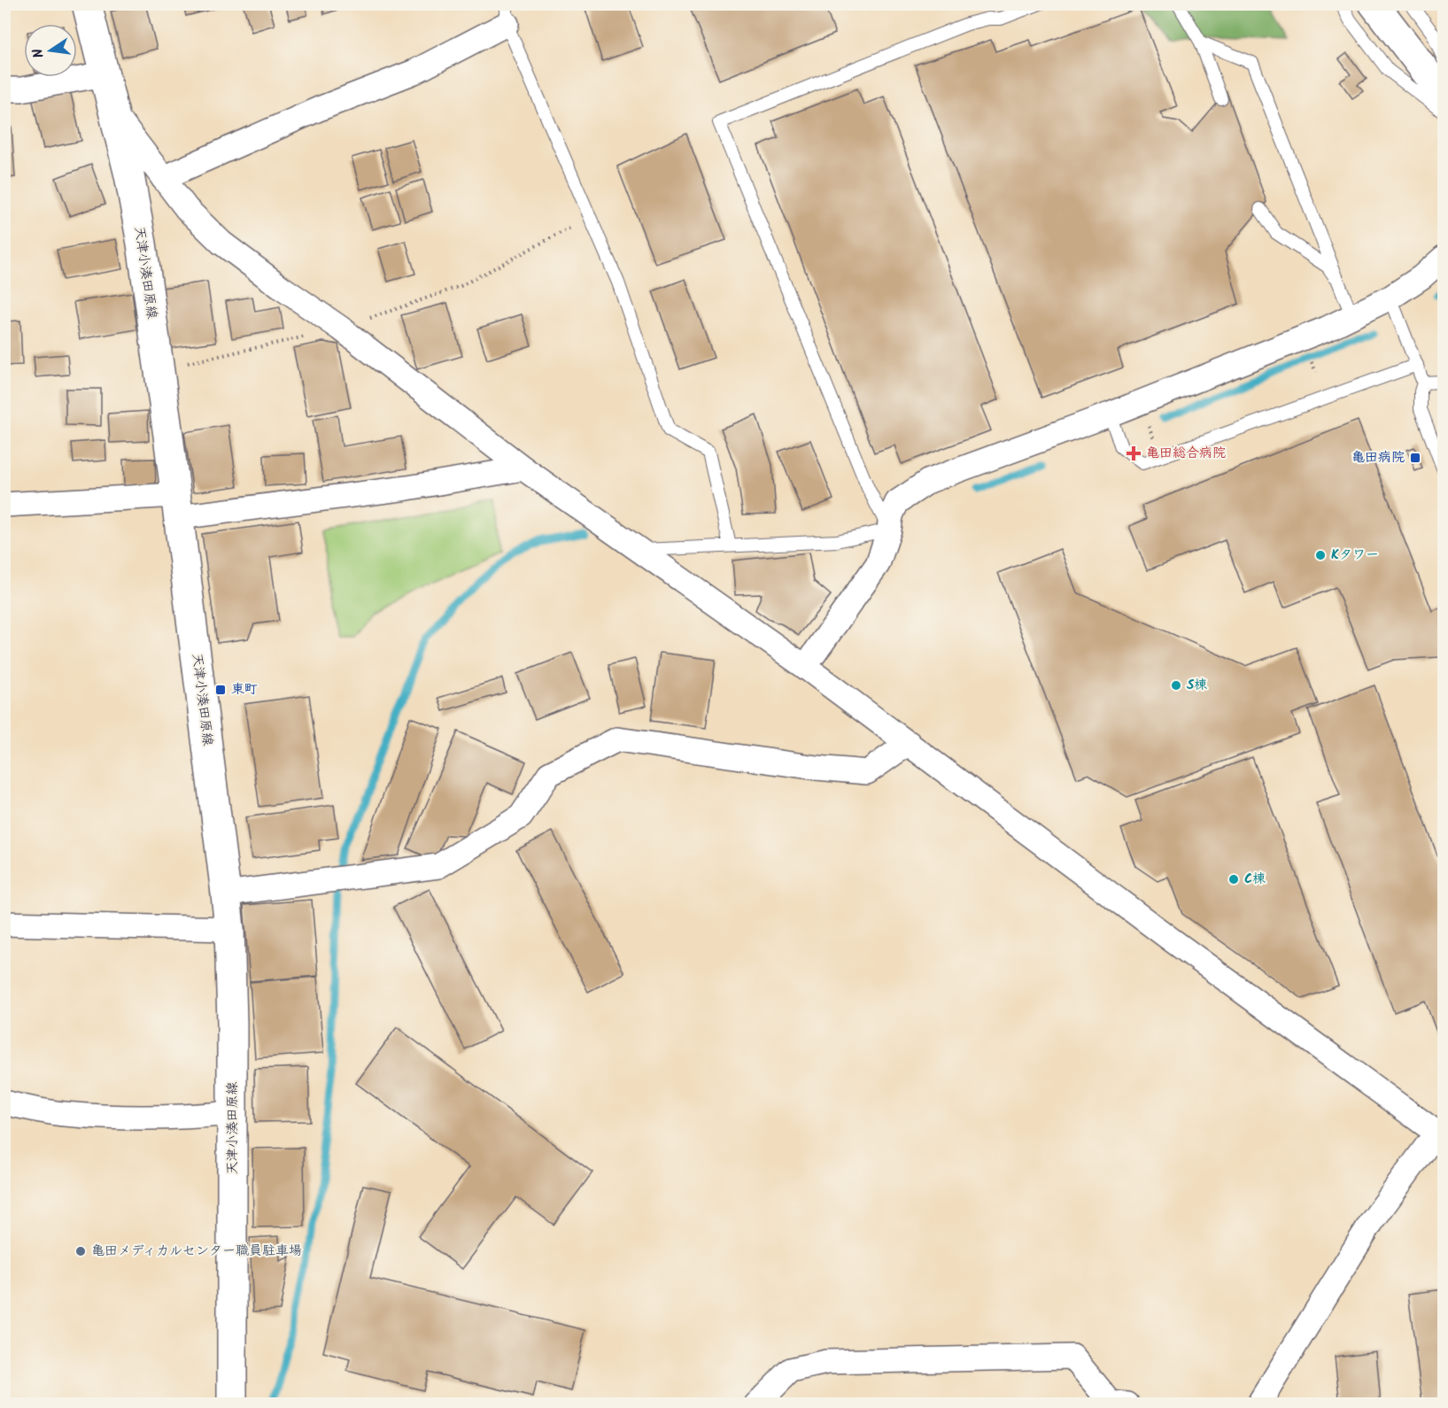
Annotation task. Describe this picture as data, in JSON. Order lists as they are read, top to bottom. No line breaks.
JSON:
{"streets":{"main road":["天津小湊田原線"]},"places":{"health":["亀田総合病院"],"transit":["亀田病院","東町"],"other":["Kタワー","S棟","C棟","亀田メディカルセンター職員駐車場"]},"north":"left"}
